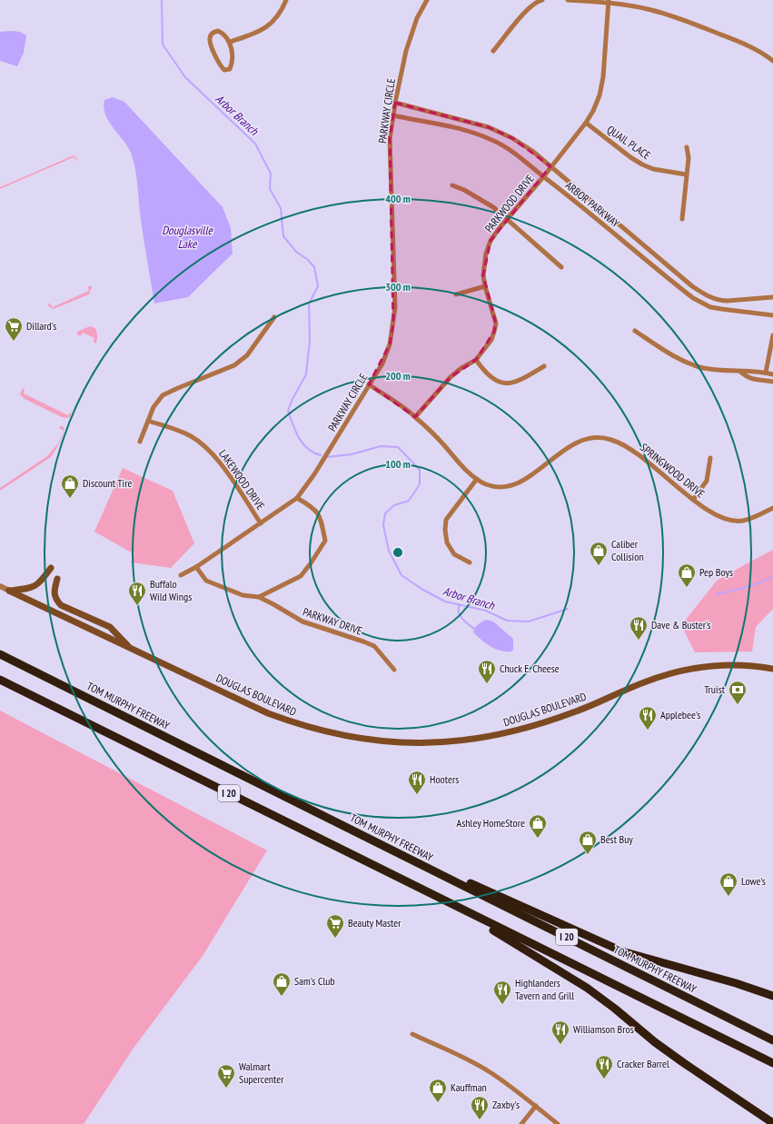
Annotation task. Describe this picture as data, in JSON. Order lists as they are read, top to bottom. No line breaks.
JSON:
{"streets":{"highway":["TOM MURPHY FREEWAY","I 20"],"main road":["DOUGLAS BOULEVARD"],"street":["PARKWAY CIRCLE","QUAIL PLACE","PARKWOOD DRIVE","ARBOR PARKWAY","SPRINGWOOD DRIVE","LAKEWOOD DRIVE","PARKWAY DRIVE"]},"crossings":[["PARKWAY CIRCLE","ARBOR PARKWAY"],["PARKWAY CIRCLE","SPRINGWOOD DRIVE"],["PARKWAY CIRCLE","LAKEWOOD DRIVE"],["PARKWAY CIRCLE","PARKWAY DRIVE"],["QUAIL PLACE","PARKWOOD DRIVE"],["PARKWOOD DRIVE","ARBOR PARKWAY"],["PARKWOOD DRIVE","SPRINGWOOD DRIVE"]],"water":["Arbor Branch","Douglasville Lake"],"places":{"supermarket":["Dillard's","Beauty Master","Walmart Supercenter"],"shop":["Discount Tire","Caliber Collision","Pep Boys","Ashley HomeStore","Best Buy","Lowe's","Sam's Club","Kauffman"],"restaurant":["Buffalo Wild Wings","Dave & Buster's","Chuck E. Cheese","Applebee's","Hooters","Highlanders Tavern and Grill","Williamson Bros","Cracker Barrel","Zaxby's"],"bank":["Truist"]},"rings":["400 m","300 m","200 m","100 m"]}
